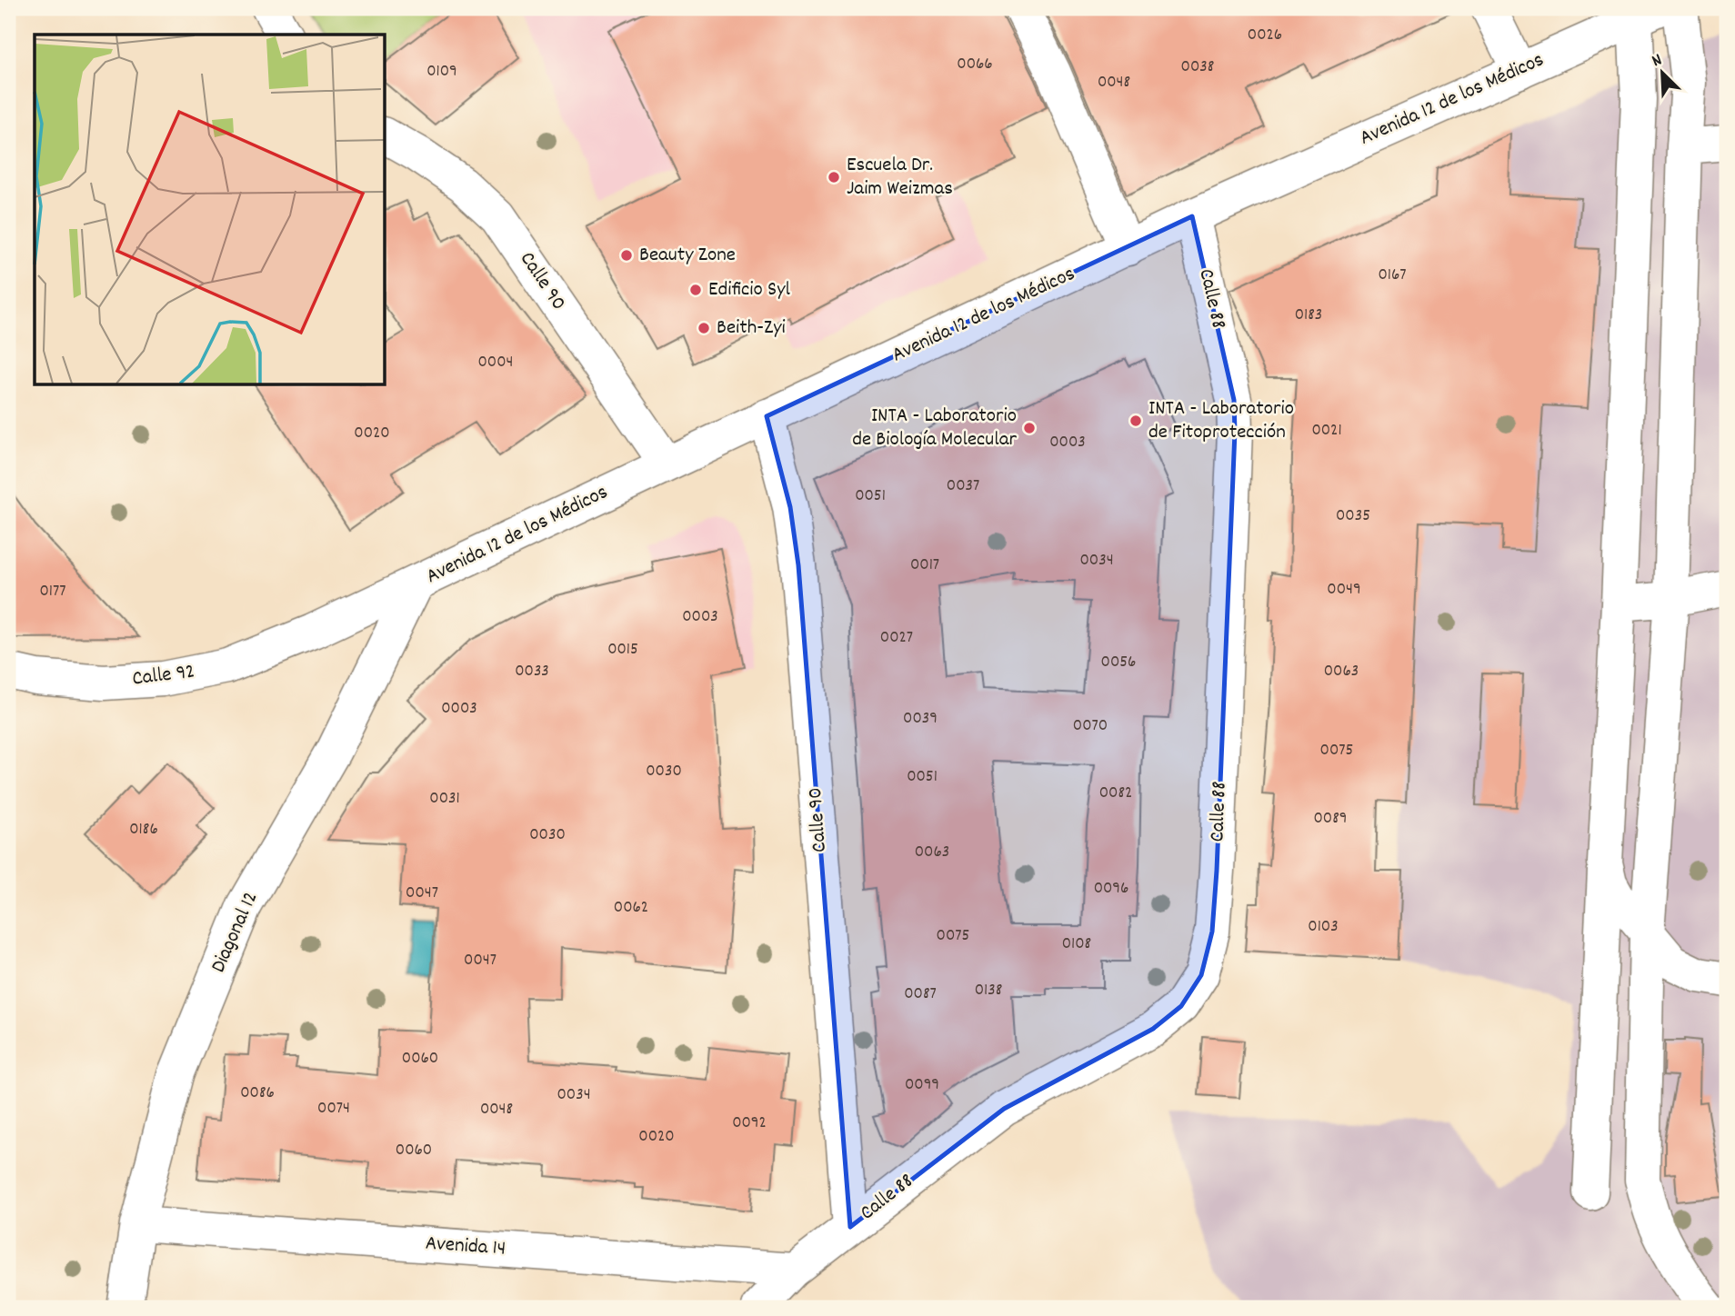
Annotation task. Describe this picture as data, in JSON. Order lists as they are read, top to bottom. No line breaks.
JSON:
{"streets":{"street":["Avenida 12 de los Médicos","Calle 90","Calle 88","Calle 92","Diagonal 12","Avenida 14"]},"crossings":[["Avenida 12 de los Médicos","Calle 90"],["Avenida 12 de los Médicos","Calle 88"],["Avenida 12 de los Médicos","Calle 92"],["Avenida 12 de los Médicos","Diagonal 12"],["Calle 90","Calle 88"],["Calle 88","Avenida 14"],["Diagonal 12","Avenida 14"]],"places":["Escuela Dr. Jaim Weizmas","Beauty Zone","Edificio Syl","Beith-Zyi","INTA - Laboratorio de Fitoprotección","INTA - Laboratorio de Biología Molecular"],"house_numbers":["0026","0066","0038","0109","0048","0167","0183","0004","0021","0020","0003","0037","0051","0035","0034","0017","0049","0177","0003","0027","0015","0056","0033","0063","0003","0039","0070","0075","0030","0051","0082","0031","0089","0186","0030","0063","0096","0047","0062","0103","0075","0108","0047","0138","0087","0060","0099","0086","0034","0074","0048","0092","0020","0060"],"north":"top left"}
